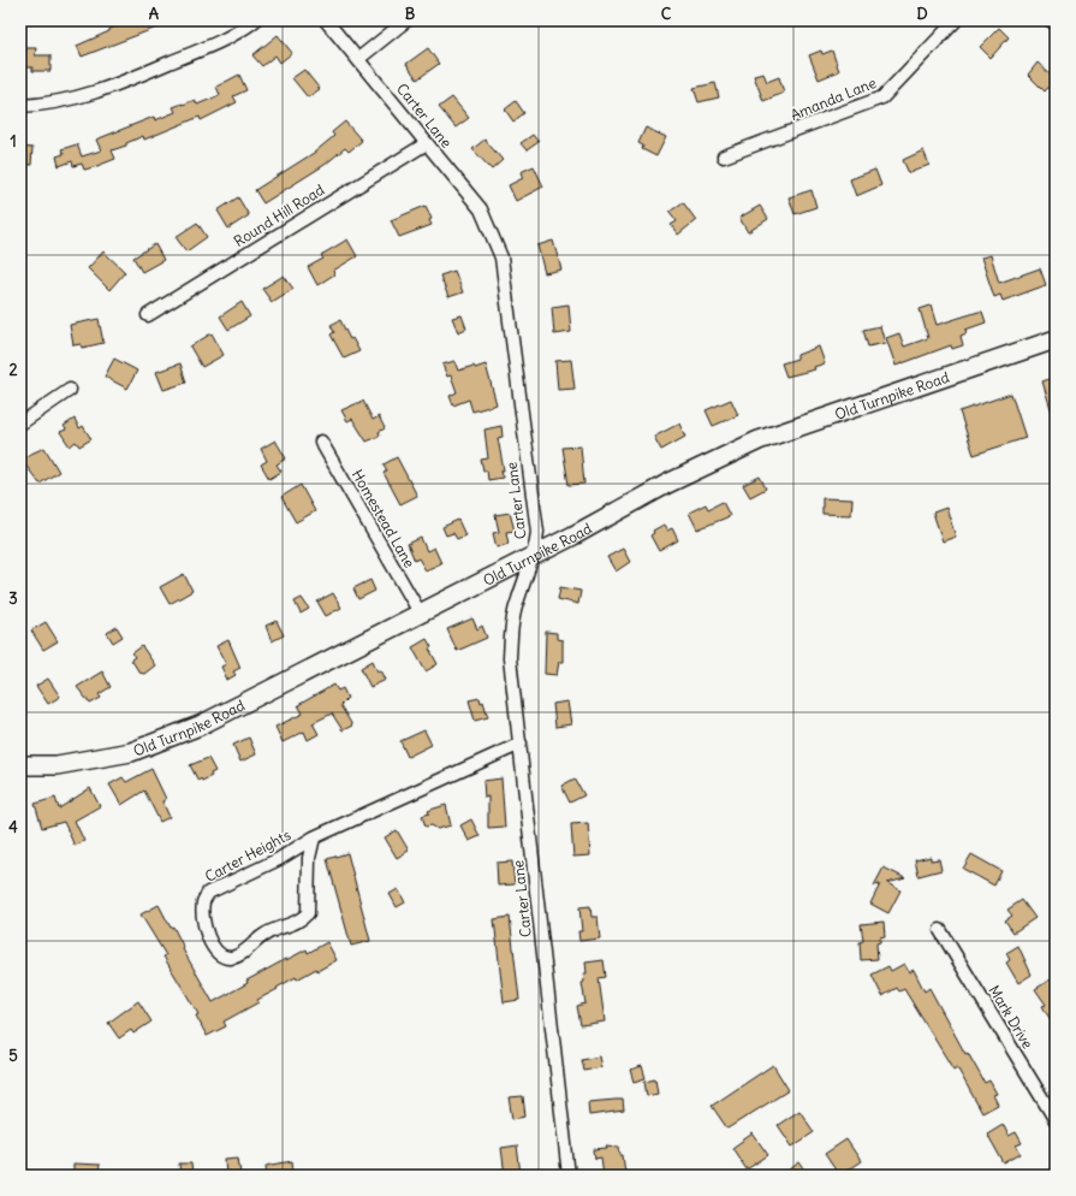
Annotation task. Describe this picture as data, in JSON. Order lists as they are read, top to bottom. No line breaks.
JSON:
{"streets":{"main road":["Old Turnpike Road"],"street":["Amanda Lane","Carter Lane","Round Hill Road","Homestead Lane","Carter Heights","Mark Drive"]},"crossings":[["Carter Lane","Round Hill Road"],["Carter Lane","Old Turnpike Road"],["Carter Lane","Carter Heights"],["Old Turnpike Road","Homestead Lane"]],"grid":{"columns":["A","B","C","D"],"rows":["1","2","3","4","5"]}}
